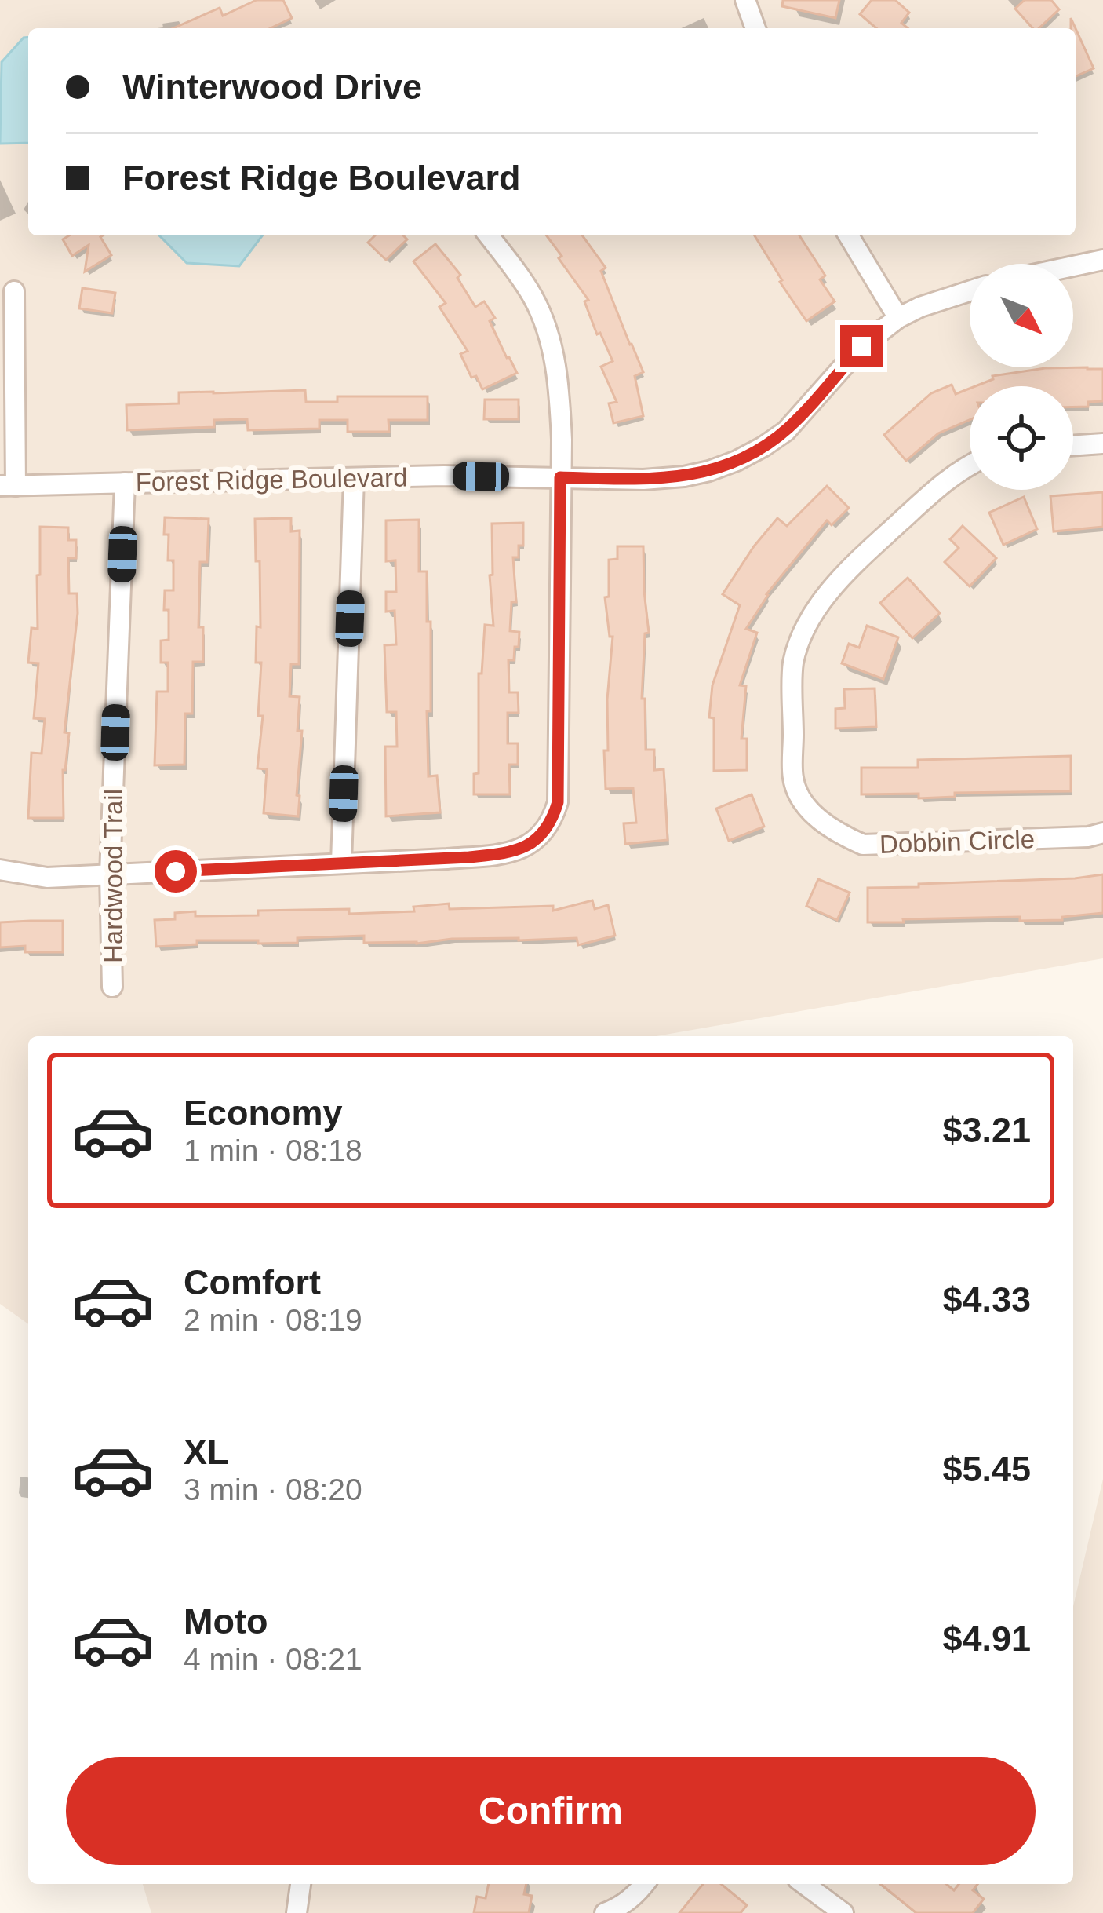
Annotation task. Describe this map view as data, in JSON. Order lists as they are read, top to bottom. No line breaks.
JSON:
{"streets":{"street":["Forest Ridge Boulevard","Dobbin Circle","Hardwood Trail"]},"crossings":[["Forest Ridge Boulevard","Hardwood Trail"]],"north":"bottom right","page":{"banner":["Winterwood Drive","Forest Ridge Boulevard"],"list":[{"name":"Economy","note":"1 min · 08:18","value":"$3.21"},{"name":"Comfort","note":"2 min · 08:19","value":"$4.33"},{"name":"XL","note":"3 min · 08:20","value":"$5.45"},{"name":"Moto","note":"4 min · 08:21","value":"$4.91"}],"buttons":"Confirm"}}
